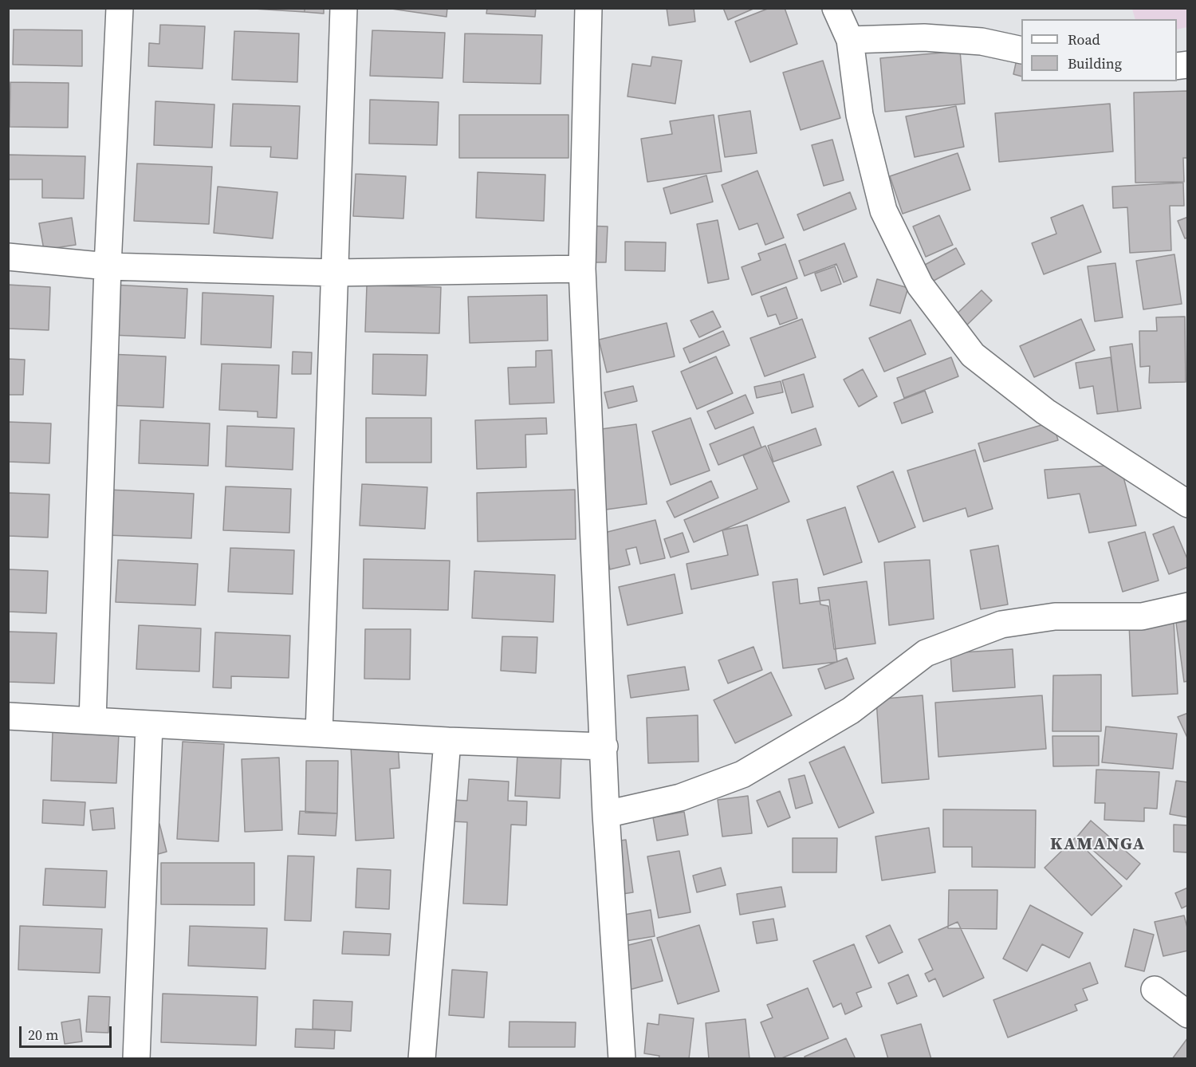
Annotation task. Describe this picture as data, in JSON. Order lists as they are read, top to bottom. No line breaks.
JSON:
{"districts":["KAMANGA"],"legend":["Road","Building"],"scale_bar":"20 m"}
